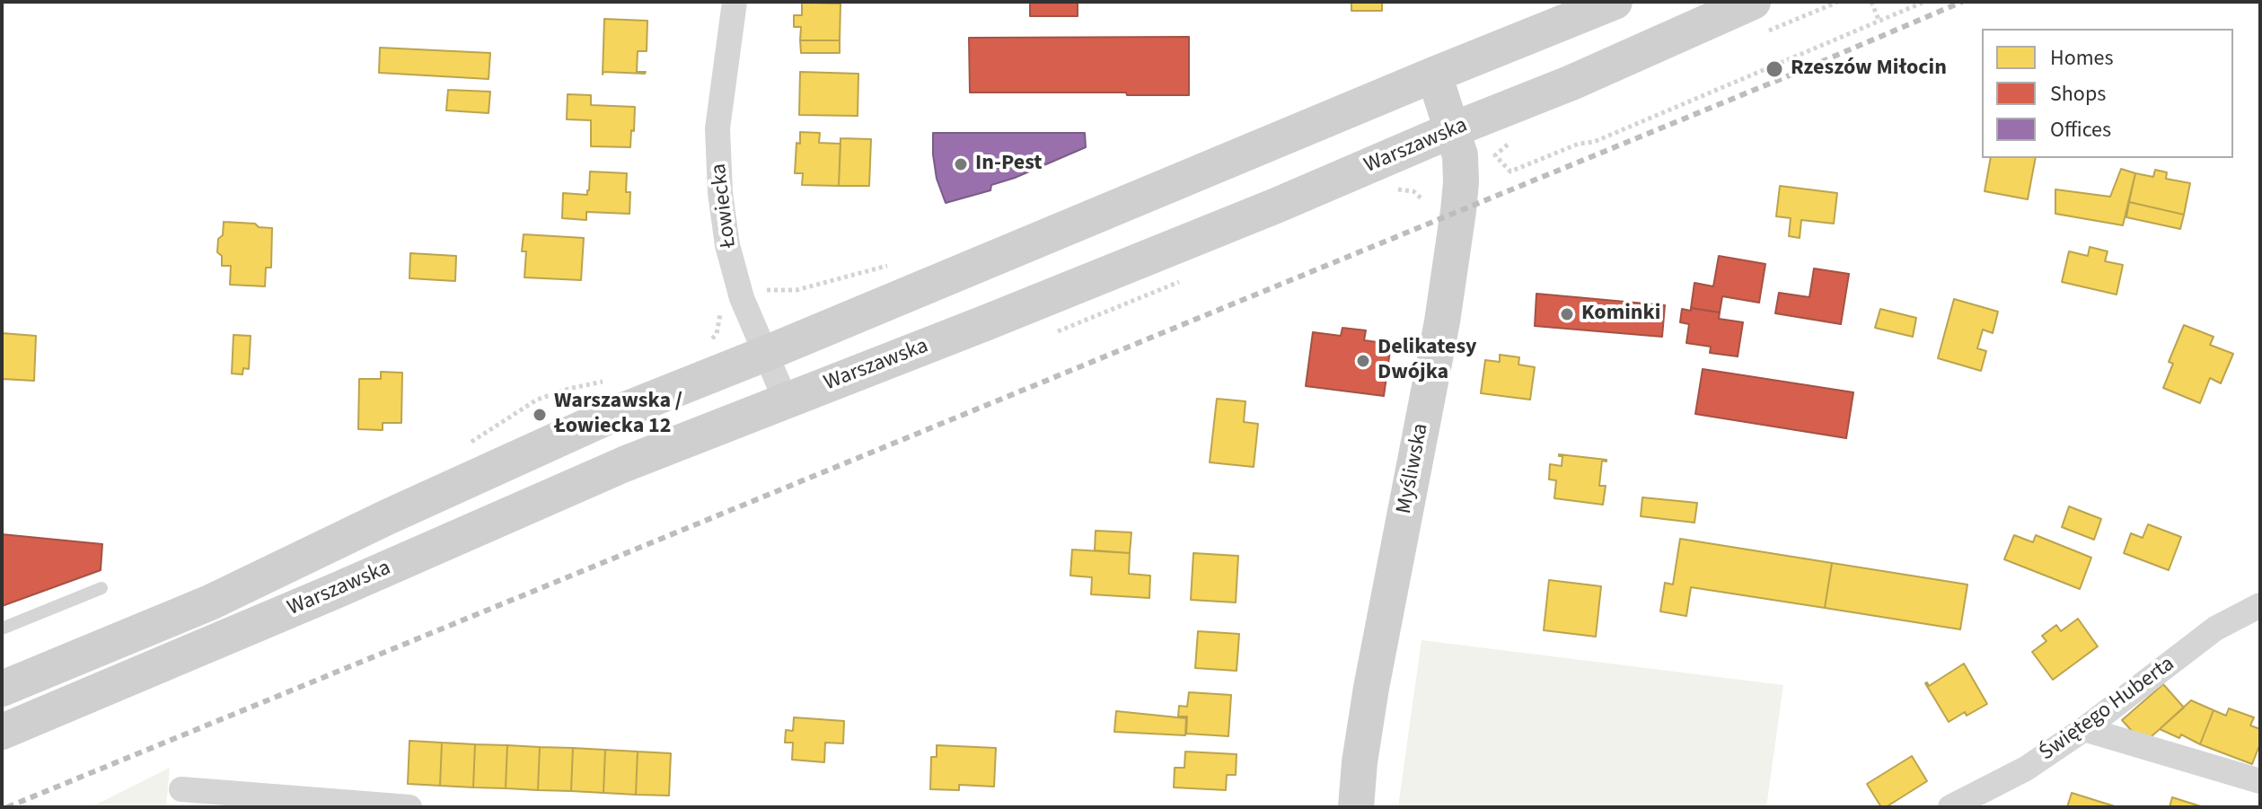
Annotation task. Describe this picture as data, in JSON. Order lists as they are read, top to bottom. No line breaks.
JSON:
{"streets":{"main road":["Warszawska","Myśliwska"],"street":["Łowiecka","Świętego Huberta"]},"crossings":[["Warszawska","Łowiecka"],["Warszawska","Myśliwska"]],"places":["Rzeszów Miłocin","In-Pest","Kominki","Delikatesy Dwójka","Warszawska / Łowiecka 12"],"legend":["Homes","Shops","Offices"]}
